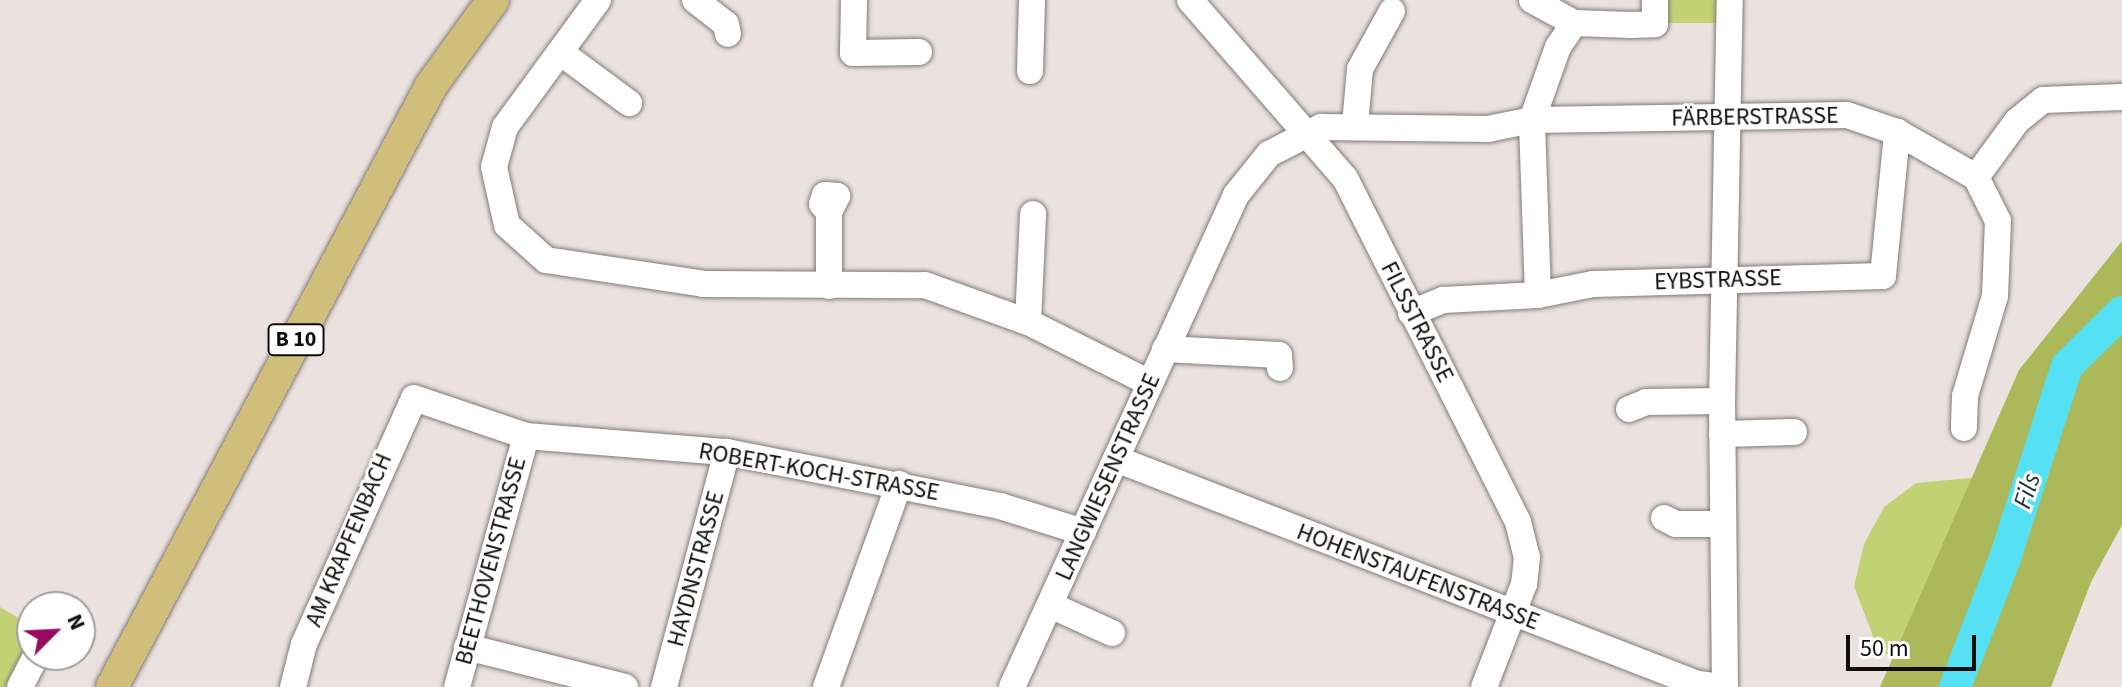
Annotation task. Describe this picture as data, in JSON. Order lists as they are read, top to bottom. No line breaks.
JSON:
{"streets":{"main road":["B 10"],"street":["FÄRBERSTRASSE","EYBSTRASSE","FILSSTRASSE","ROBERT-KOCH-STRASSE","LANGWIESENSTRASSE","AM KRAPFENBACH","BEETHOVENSTRASSE","HAYDNSTRASSE","HOHENSTAUFENSTRASSE"]},"crossings":[["FÄRBERSTRASSE","EYBSTRASSE"],["FÄRBERSTRASSE","FILSSTRASSE"],["FÄRBERSTRASSE","LANGWIESENSTRASSE"],["EYBSTRASSE","FILSSTRASSE"],["FILSSTRASSE","LANGWIESENSTRASSE"],["FILSSTRASSE","HOHENSTAUFENSTRASSE"],["ROBERT-KOCH-STRASSE","LANGWIESENSTRASSE"],["ROBERT-KOCH-STRASSE","AM KRAPFENBACH"],["ROBERT-KOCH-STRASSE","BEETHOVENSTRASSE"],["ROBERT-KOCH-STRASSE","HAYDNSTRASSE"],["LANGWIESENSTRASSE","HOHENSTAUFENSTRASSE"]],"water":["Fils"],"scale_bar":"50 m","north":"top right"}
